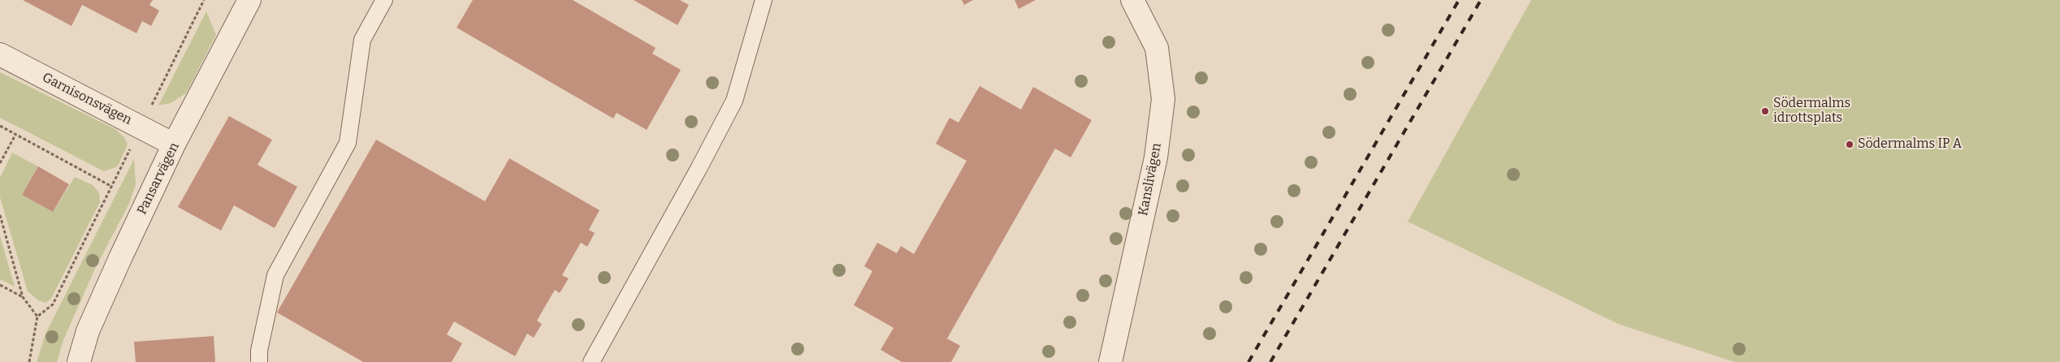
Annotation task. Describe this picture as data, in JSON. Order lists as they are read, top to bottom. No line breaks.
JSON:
{"streets":{"street":["Garnisonsvägen","Pansarvägen","Kanslivägen"]},"crossings":[["Garnisonsvägen","Pansarvägen"]],"places":["Södermalms idrottsplats","Södermalms IP A"]}
